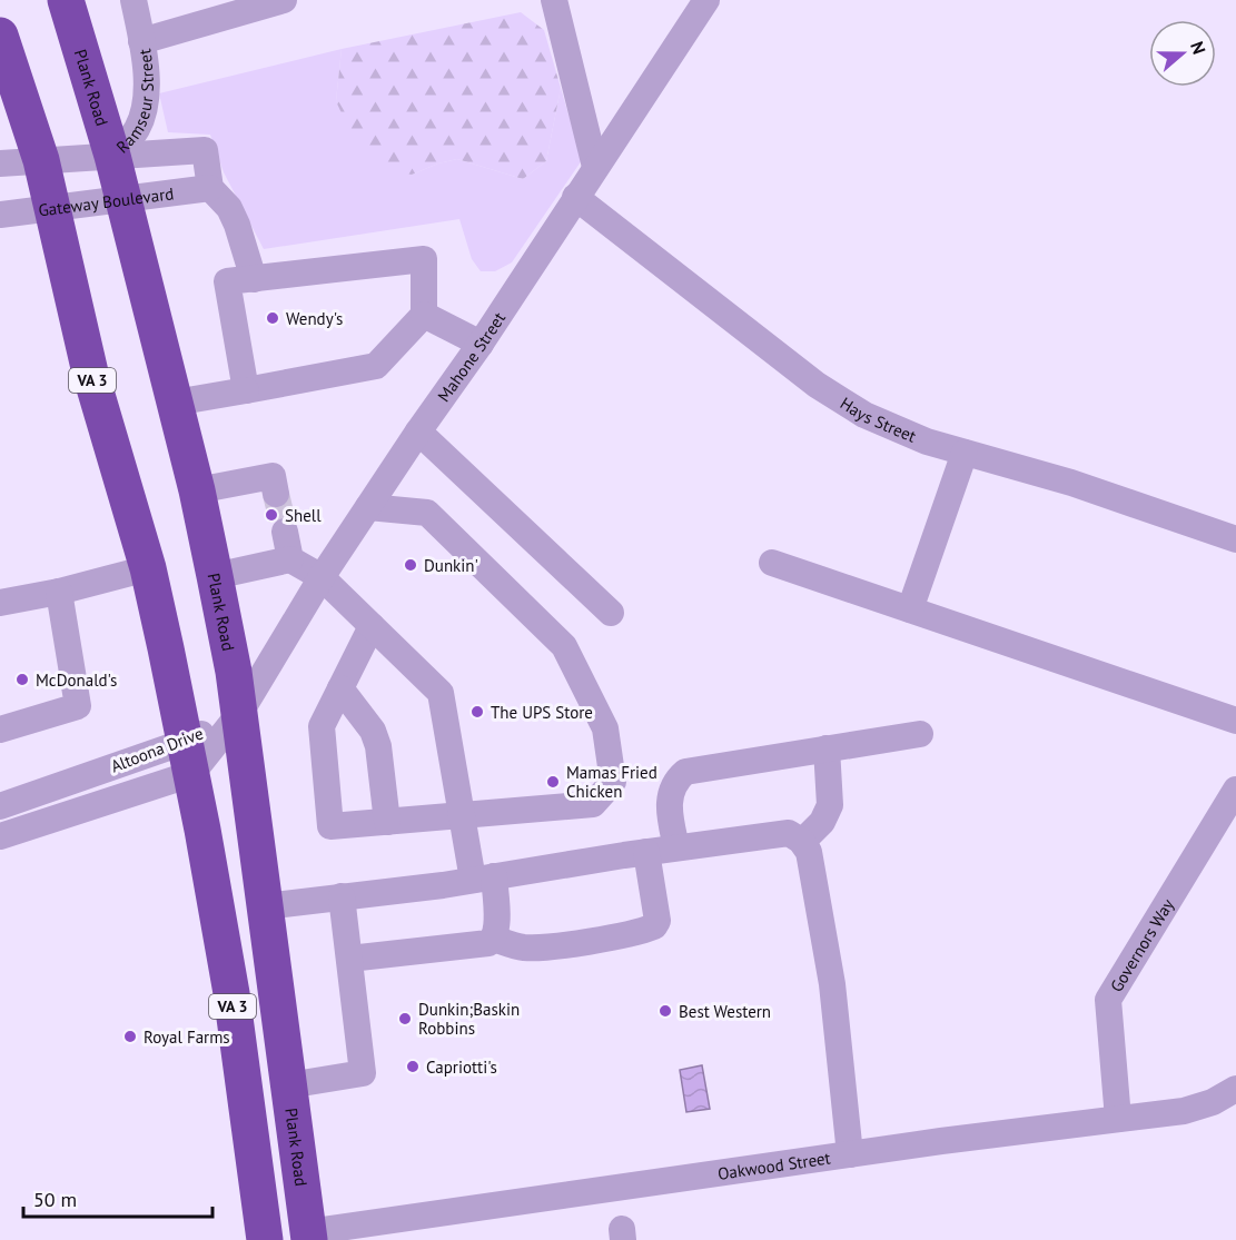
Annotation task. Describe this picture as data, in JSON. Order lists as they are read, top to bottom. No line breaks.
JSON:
{"streets":{"highway":["Plank Road","VA 3"],"street":["Ramseur Street","Gateway Boulevard","Mahone Street","Hays Street","Altoona Drive","Governors Way","Oakwood Street"]},"crossings":[["Plank Road","Ramseur Street"],["Plank Road","Gateway Boulevard"],["Plank Road","Mahone Street"],["Plank Road","Altoona Drive"],["Plank Road","Oakwood Street"],["Gateway Boulevard","VA 3"],["Mahone Street","Hays Street"],["Mahone Street","Altoona Drive"],["VA 3","Altoona Drive"],["Governors Way","Oakwood Street"]],"places":["Wendy's","Shell","Dunkin'","McDonald's","The UPS Store","Mamas Fried Chicken","Best Western","Dunkin;Baskin Robbins","Royal Farms","Capriotti's"],"scale_bar":"50 m","north":"right"}
